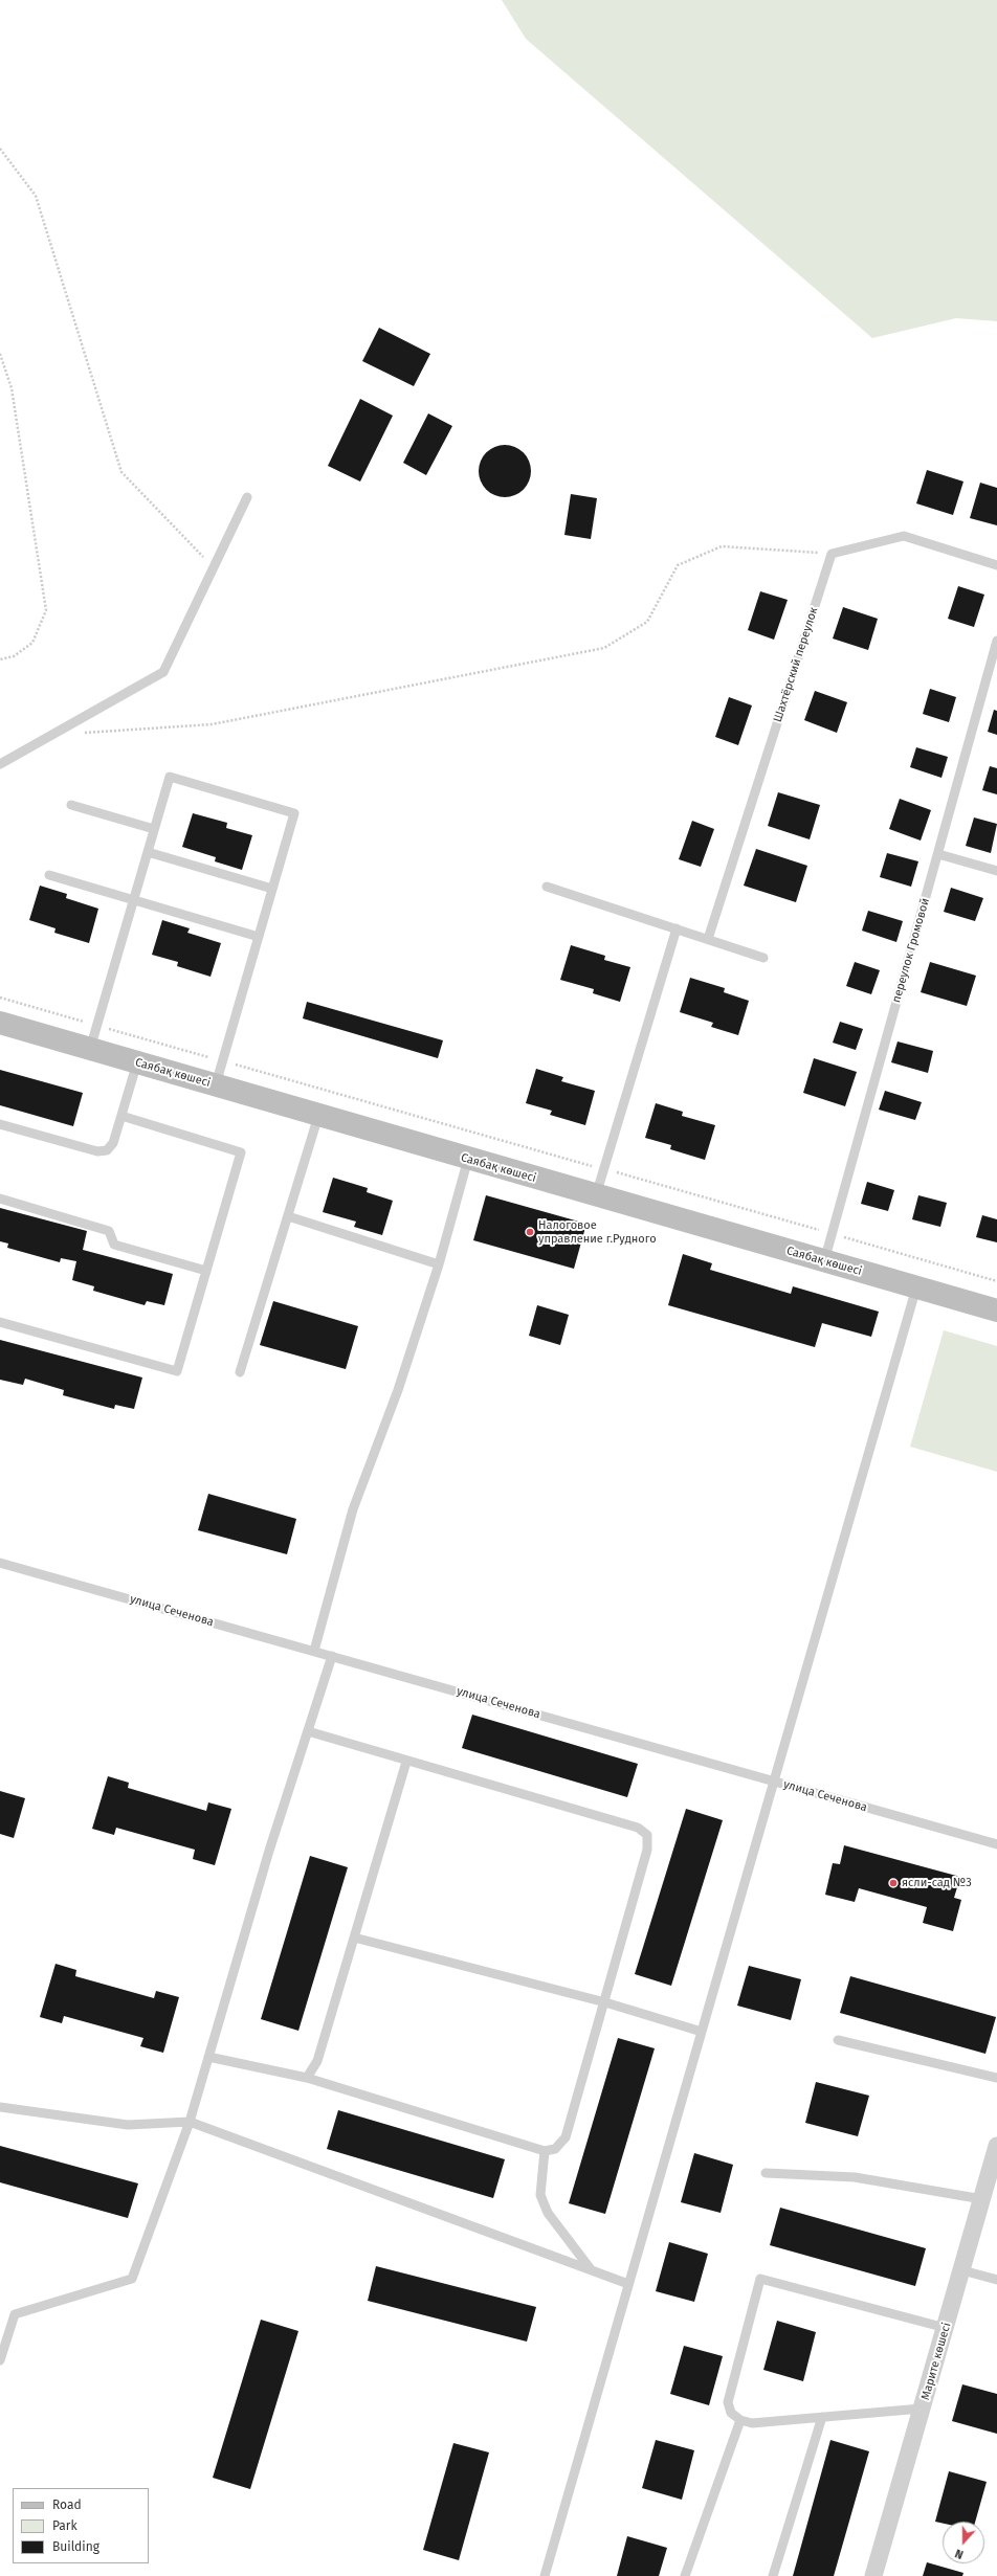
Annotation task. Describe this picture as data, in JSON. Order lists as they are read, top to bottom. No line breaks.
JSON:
{"streets":{"street":["Саябақ көшесі","Марите көшесі"],"lane":["Шахтёрский переулок","переулок Громовой","улица Сеченова"]},"crossings":[["переулок Громовой","Саябақ көшесі"]],"places":["Налоговое управление г.Рудного","ясли-сад №3"],"legend":["Road","Park","Building"],"north":"bottom"}
